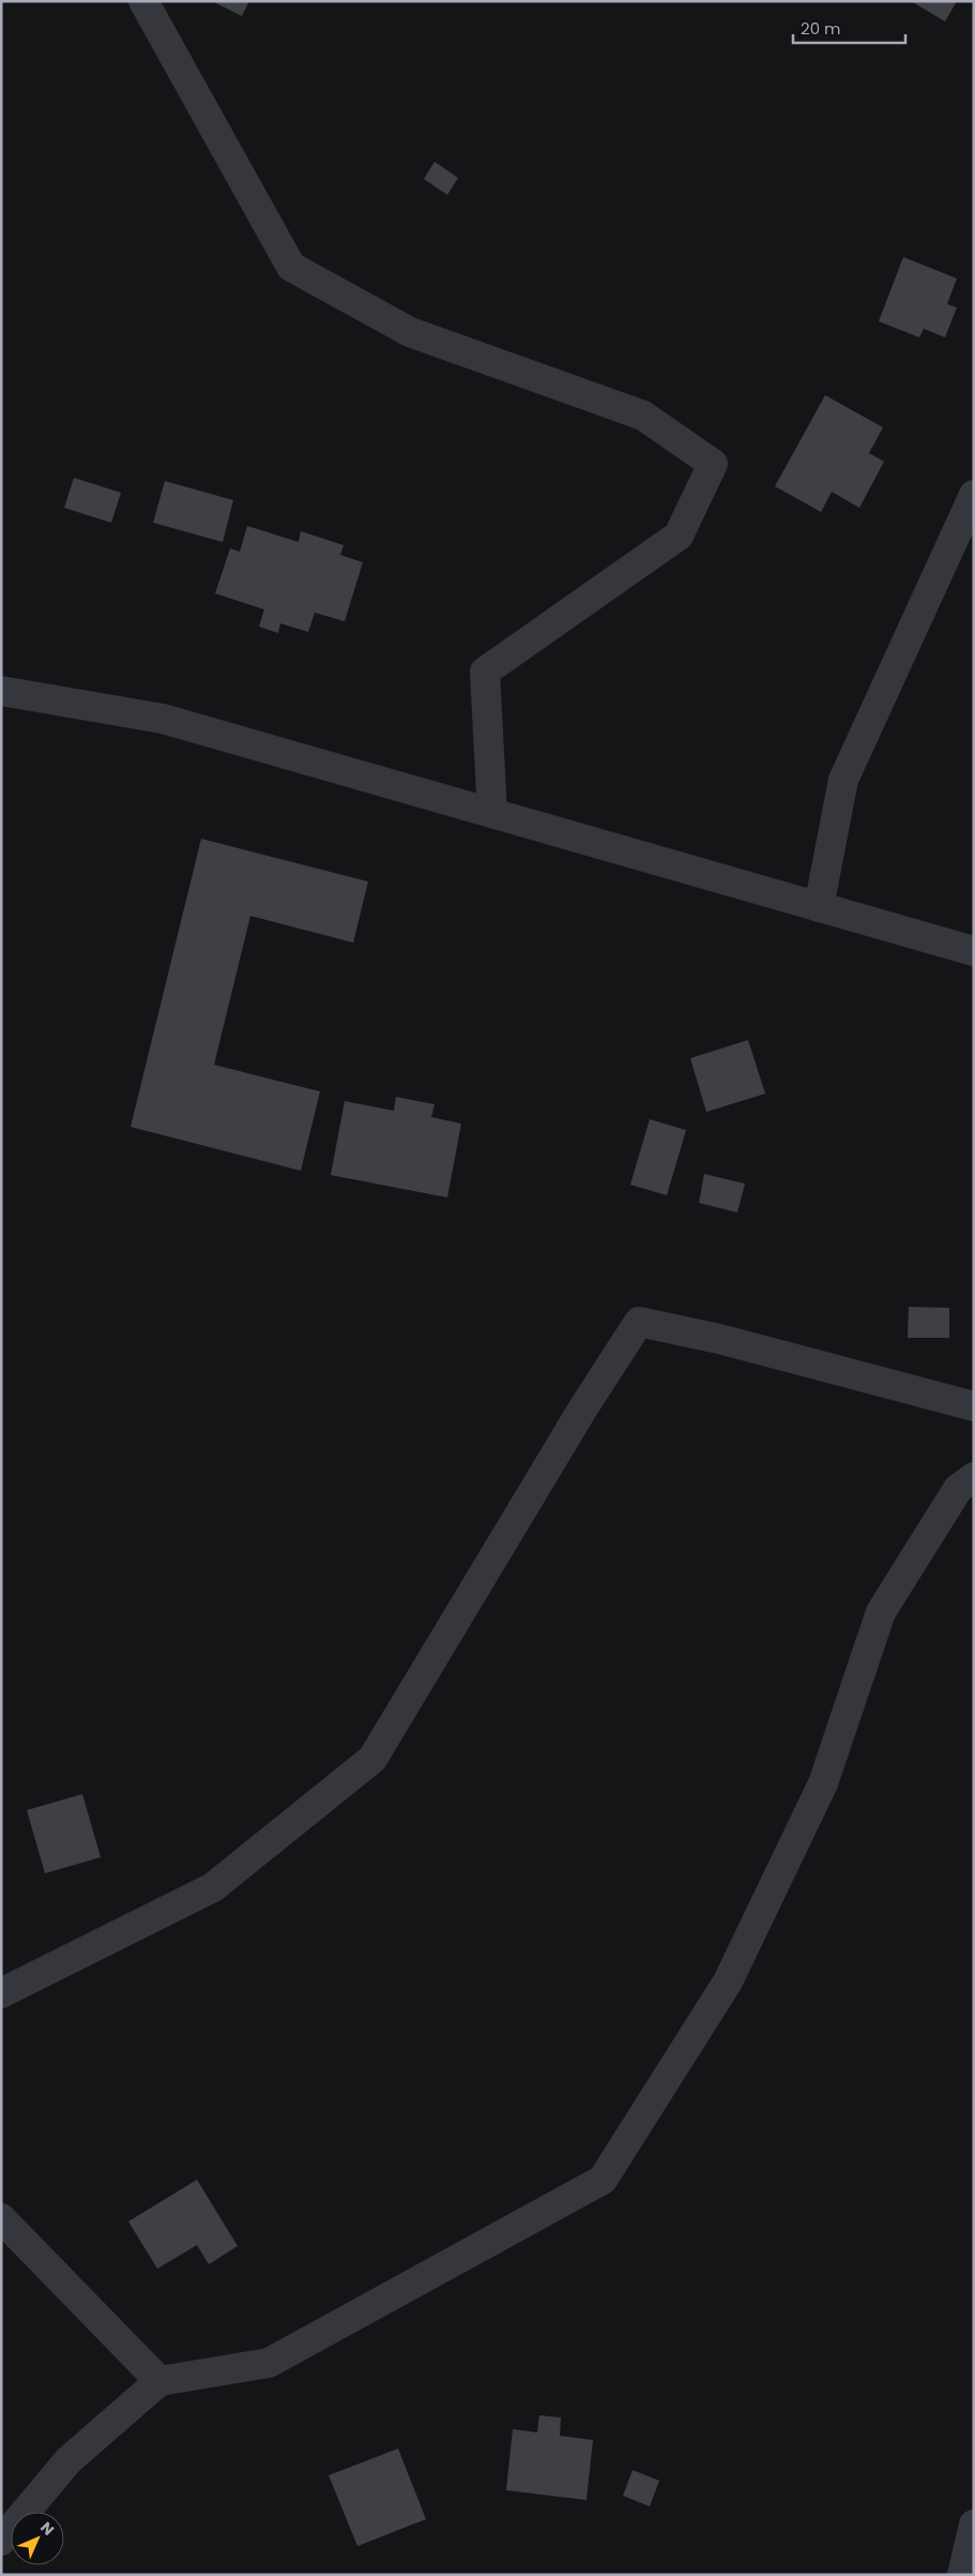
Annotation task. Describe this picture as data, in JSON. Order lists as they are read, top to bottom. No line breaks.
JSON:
{"scale_bar":"20 m","north":"top right"}
